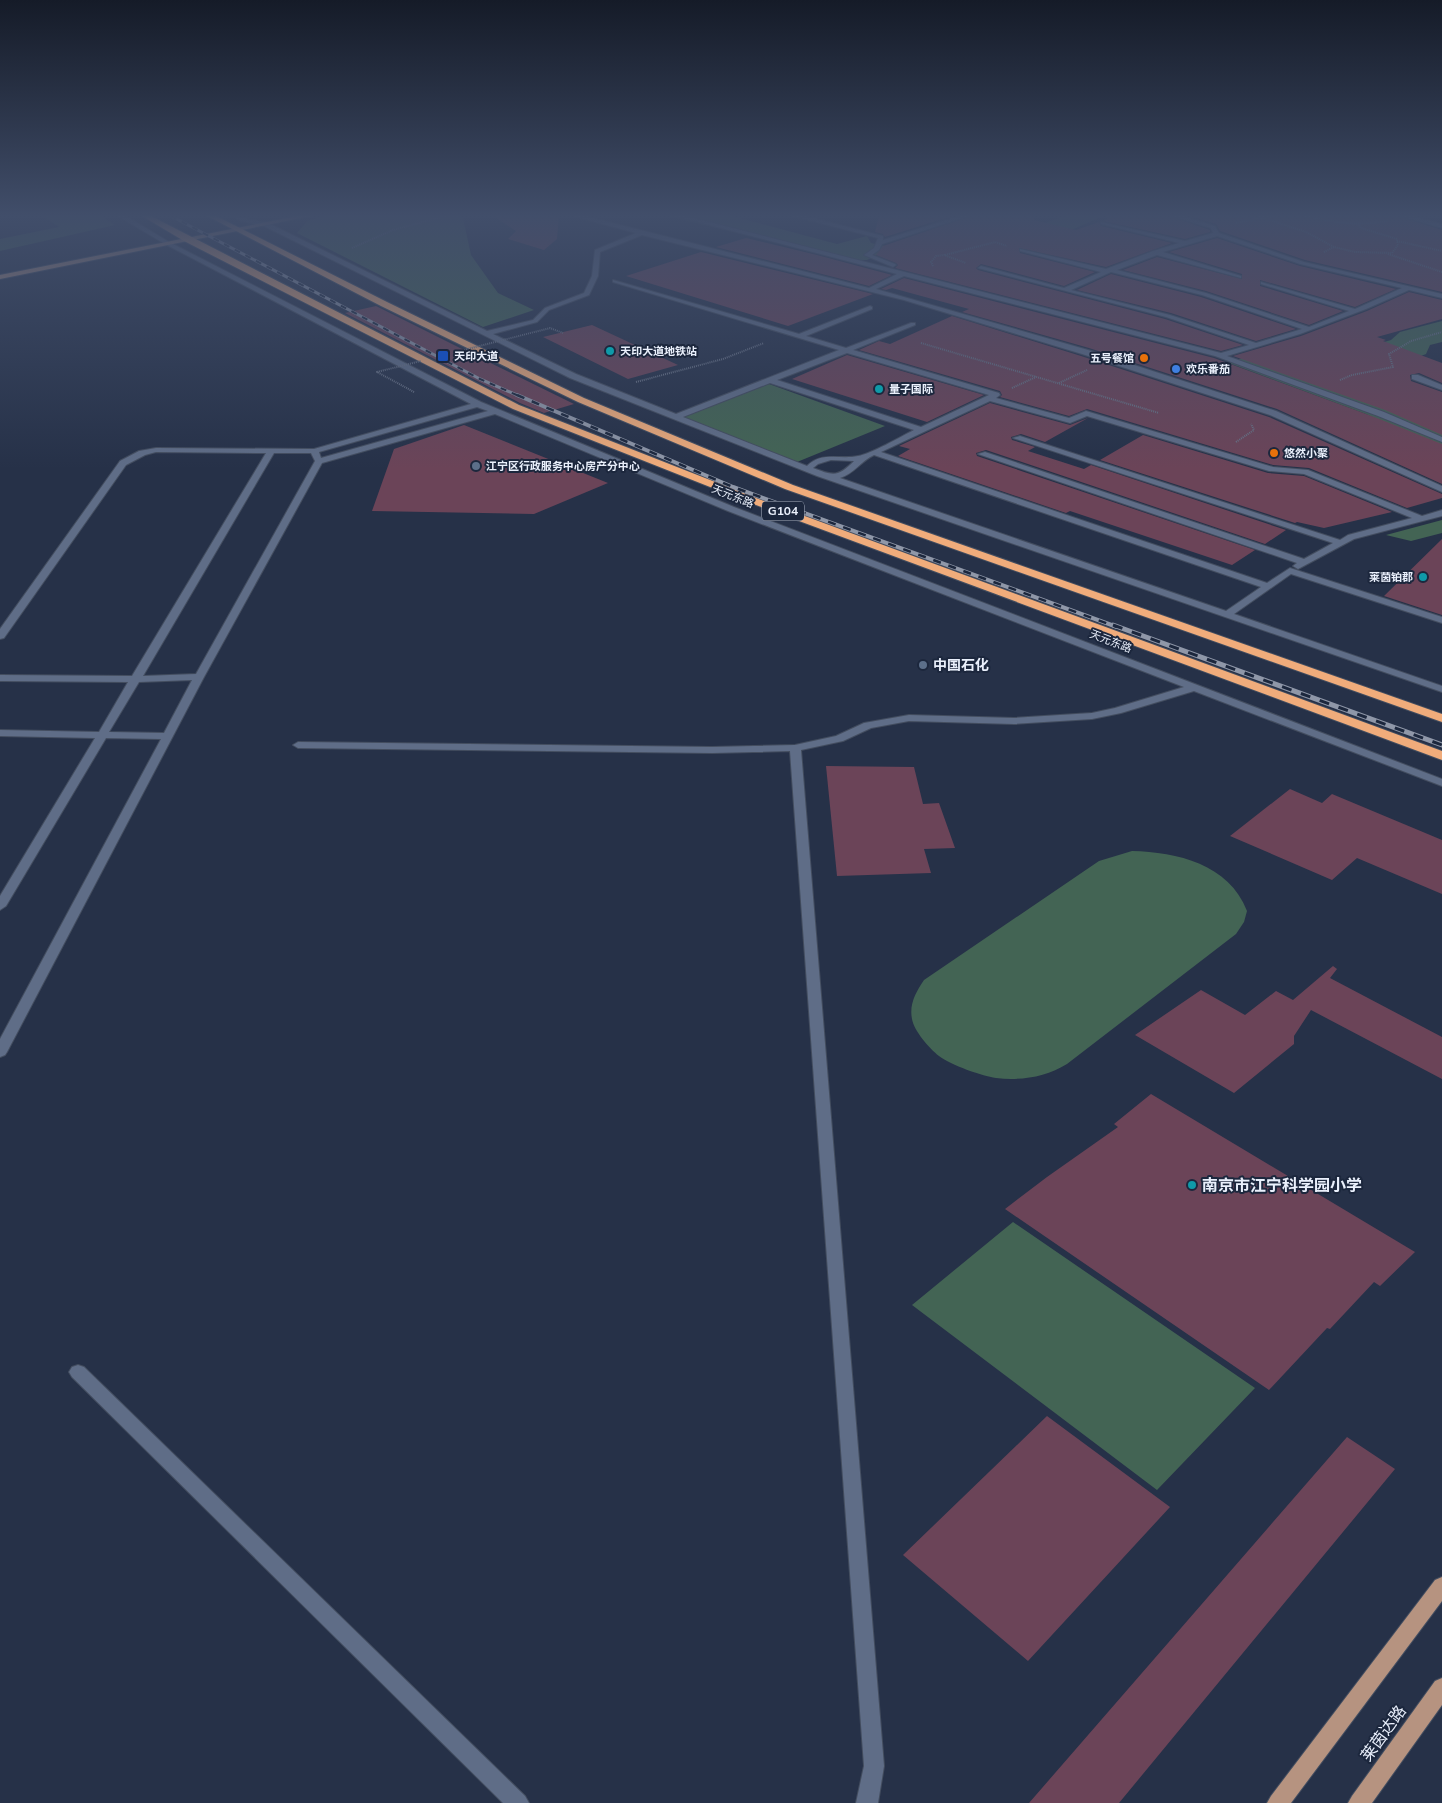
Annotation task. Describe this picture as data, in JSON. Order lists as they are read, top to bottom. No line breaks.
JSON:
{"streets":{"highway":["天元东路","G104"],"main road":["莱茵达路"]},"places":{"other":["天印大道地铁站","五号餐馆","欢乐番茄","量子国际","悠然小聚","江宁区行政服务中心房产分中心","莱茵铂郡","中国石化","南京市江宁科学园小学"],"transit":["天印大道"]}}
